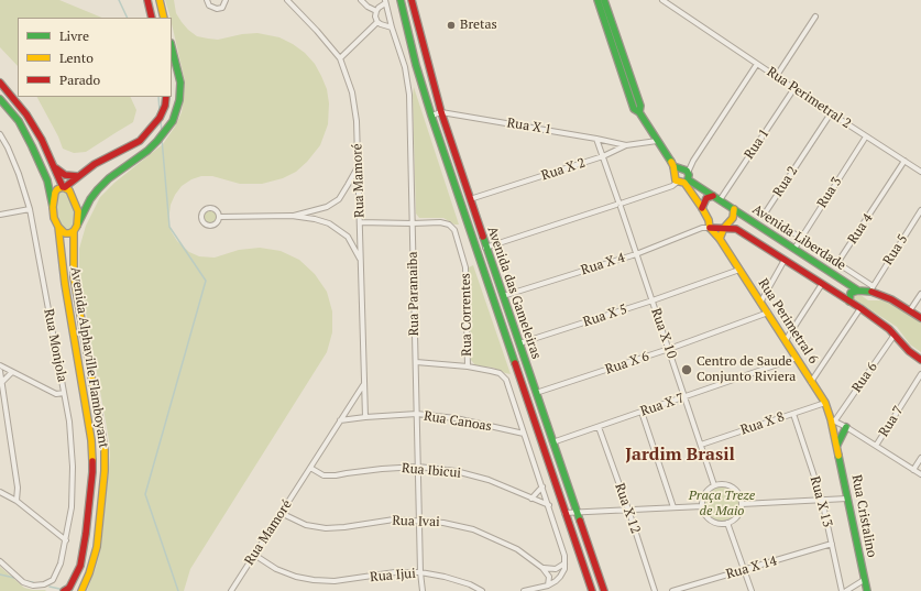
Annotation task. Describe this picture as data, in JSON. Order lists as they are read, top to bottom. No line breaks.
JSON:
{"streets":{"street":["Rua Perimetral 2","Rua X 1","Rua 1","Rua X 2","Rua Mamoré","Rua 2","Rua 3","Rua 4","Avenida Liberdade","Rua 5","Rua X 4","Avenida das Gameleiras","Rua Paranaiba","Rua Correntes","Rua X 5","Rua Perimetral 6","Rua X 10","Rua Monjola","Avenida Alphaville Flamboyant","Rua X 6","Rua 6","Rua X 7","Rua Canoas","Rua 7","Rua X 8","Rua Ibicui","Rua X 13","Rua X 12","Rua Cristalino","Rua Ivai","Rua X 14","Rua Ijui"]},"crossings":[["Rua Perimetral 2","Rua 1"],["Rua Perimetral 2","Rua 2"],["Rua Perimetral 2","Rua 3"],["Rua Perimetral 2","Rua 4"],["Rua X 1","Rua X 2"],["Rua X 1","Avenida das Gameleiras"],["Rua X 1","Rua X 10"],["Rua 1","Avenida Liberdade"],["Rua X 2","Avenida das Gameleiras"],["Rua X 2","Rua X 10"],["Rua Mamoré","Rua Correntes"],["Rua Mamoré","Rua Canoas"],["Rua Mamoré","Rua Ibicui"],["Rua Mamoré","Rua Ivai"],["Rua Mamoré","Rua Ijui"],["Rua 2","Rua 3"],["Rua 3","Avenida Liberdade"],["Rua 4","Avenida Liberdade"],["Rua 4","Rua 5"],["Avenida Liberdade","Rua 5"],["Avenida Liberdade","Rua X 4"],["Avenida Liberdade","Rua Perimetral 6"],["Avenida Liberdade","Rua 6"],["Rua X 4","Avenida das Gameleiras"],["Rua X 4","Rua Perimetral 6"],["Rua X 4","Rua X 10"],["Avenida das Gameleiras","Rua X 5"],["Avenida das Gameleiras","Rua X 6"],["Avenida das Gameleiras","Rua X 7"],["Rua Paranaiba","Rua Correntes"],["Rua Paranaiba","Rua Canoas"],["Rua Paranaiba","Rua Ibicui"],["Rua Paranaiba","Rua Ivai"],["Rua Paranaiba","Rua Ijui"],["Rua X 5","Rua Perimetral 6"],["Rua X 5","Rua X 10"],["Rua Perimetral 6","Rua X 6"],["Rua Perimetral 6","Rua 6"],["Rua Perimetral 6","Rua X 7"],["Rua Perimetral 6","Rua X 8"],["Rua Perimetral 6","Rua Cristalino"],["Rua X 10","Rua X 6"],["Rua X 10","Rua X 7"],["Rua X 10","Rua X 8"],["Rua 6","Rua Cristalino"],["Rua X 7","Rua X 12"],["Rua X 8","Rua X 13"],["Rua X 13","Rua X 14"]],"districts":["Jardim Brasil"],"parks":["Praça Treze de Maio"],"places":["Bretas","Centro de Saude Conjunto Riviera"],"legend":["Livre","Lento","Parado"]}
